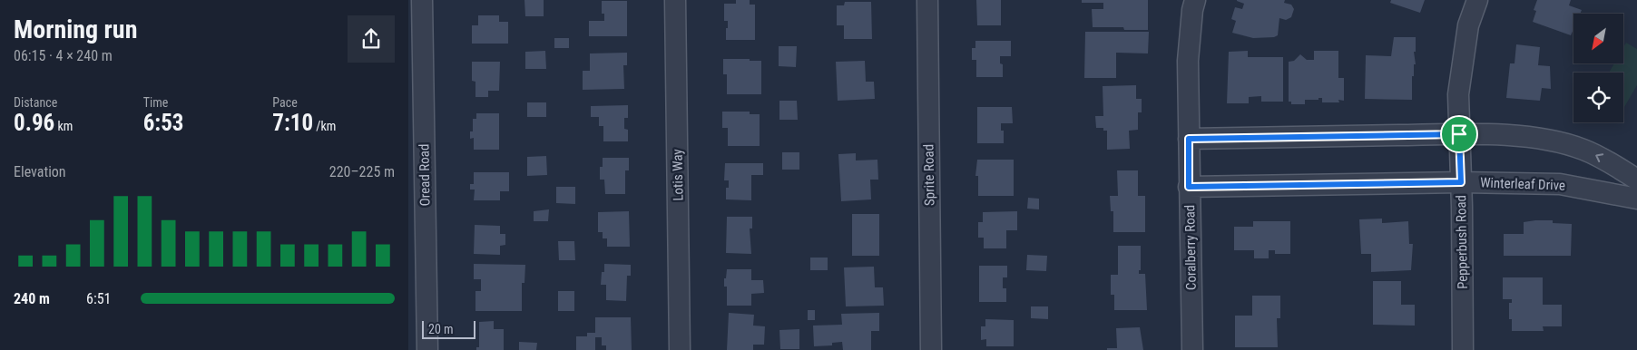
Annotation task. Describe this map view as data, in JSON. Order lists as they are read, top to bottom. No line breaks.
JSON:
{"streets":{"street":["Oread Road","Lotis Way","Sprite Road","Winterleaf Drive","Pepperbush Road","Coralberry Road"]},"crossings":[["Winterleaf Drive","Pepperbush Road"],["Winterleaf Drive","Coralberry Road"]],"scale_bar":"20 m","north":"bottom left","page":{"heading":["Morning run","06:15 · 4 × 240 m"],"stats":[["Distance","0.96 km"],["Time","6:53"],["Pace","7:10 /km"]],"chart":["Elevation","220–225 m"],"list":[{"name":"240 m","note":"6:51"}],"scale":"20 m"}}
